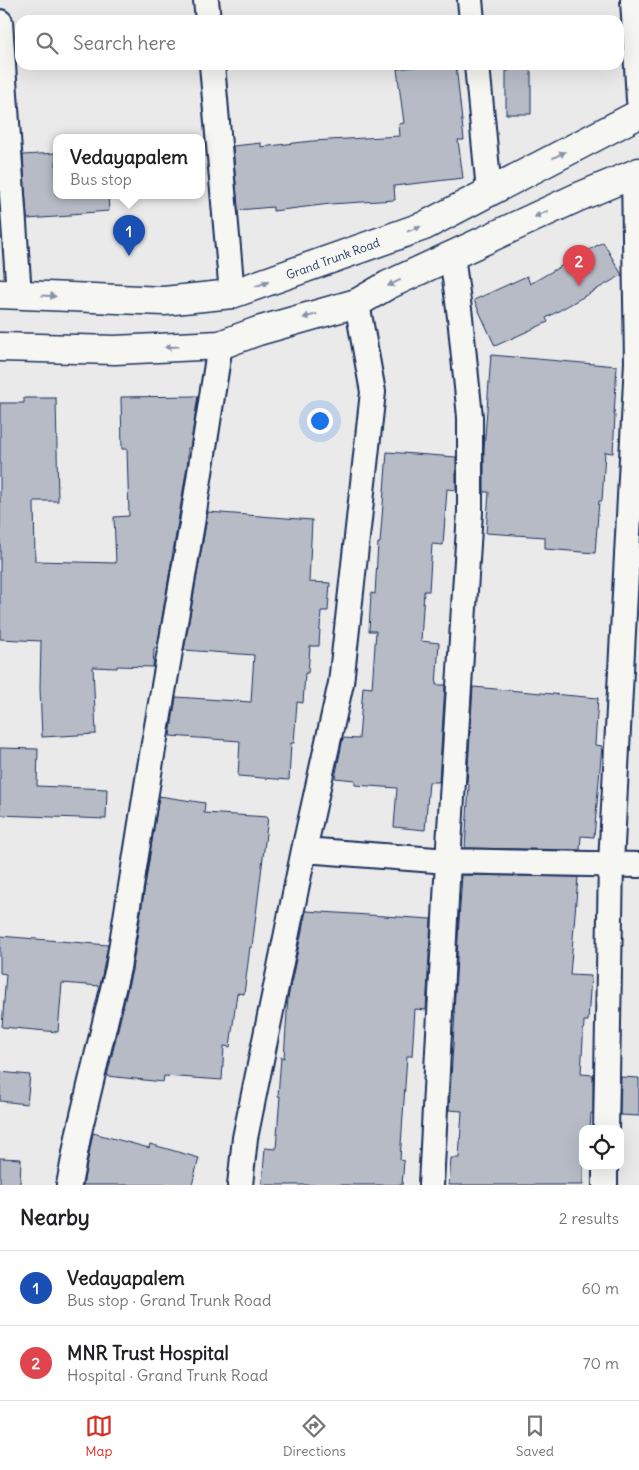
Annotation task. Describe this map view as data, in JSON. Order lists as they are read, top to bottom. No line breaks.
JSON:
{"streets":{"main road":["Grand Trunk Road"]},"page":{"search":"Search here","popup":["Vedayapalem","Bus stop"],"pins":["1","2"],"heading":["Nearby","2 results"],"list":[{"mark":"1","name":"Vedayapalem","note":"Bus stop · Grand Trunk Road","value":"60 m"},{"mark":"2","name":"MNR Trust Hospital","note":"Hospital · Grand Trunk Road","value":"70 m"}],"nav":["Map","Directions","Saved"]}}
